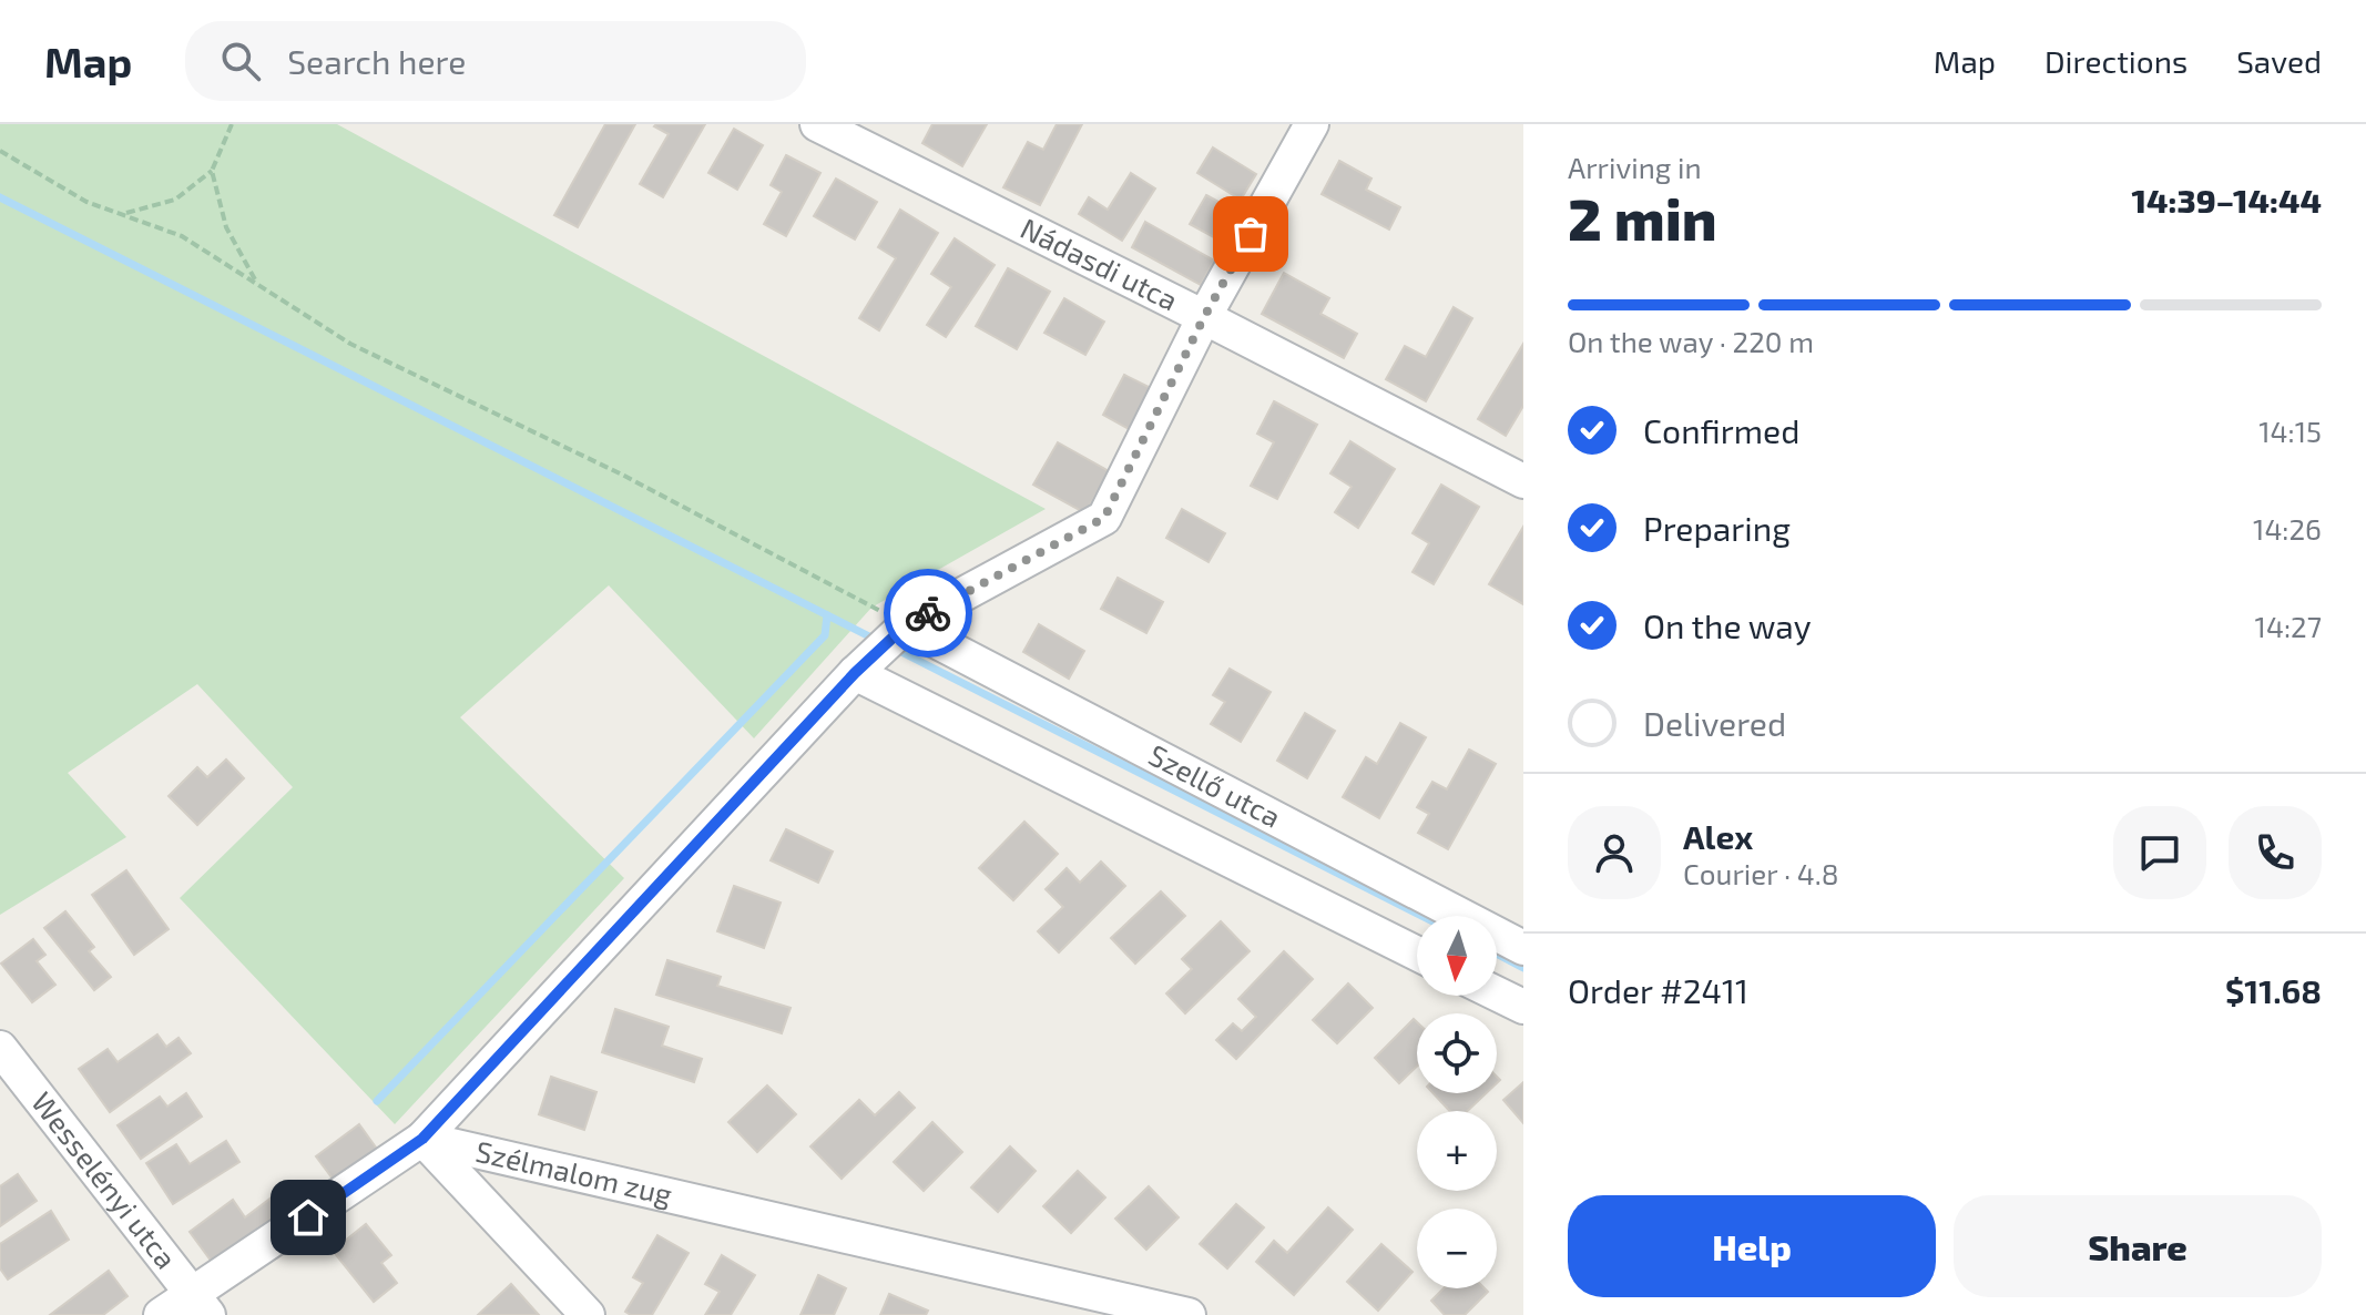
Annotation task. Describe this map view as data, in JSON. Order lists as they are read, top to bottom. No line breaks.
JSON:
{"streets":{"street":["Nádasdi utca","Szellő utca","Szélmalom zug","Wesselényi utca"]},"crossings":[["Nádasdi utca","Szélmalom zug"],["Szellő utca","Szélmalom zug"]],"north":"bottom","page":{"header":"Map","search":"Search here","nav":["Map","Directions","Saved"],"heading":["2 min","Arriving in","14:39–14:44"],"panel":["Alex","Courier · 4.8","Order #2411","$11.68"],"bar":"On the way · 220 m","list":[["Confirmed","14:15"],["Preparing","14:26"],["On the way","14:27"],"Delivered"],"map_buttons":["+","−"],"buttons":["Help","Share"]}}
